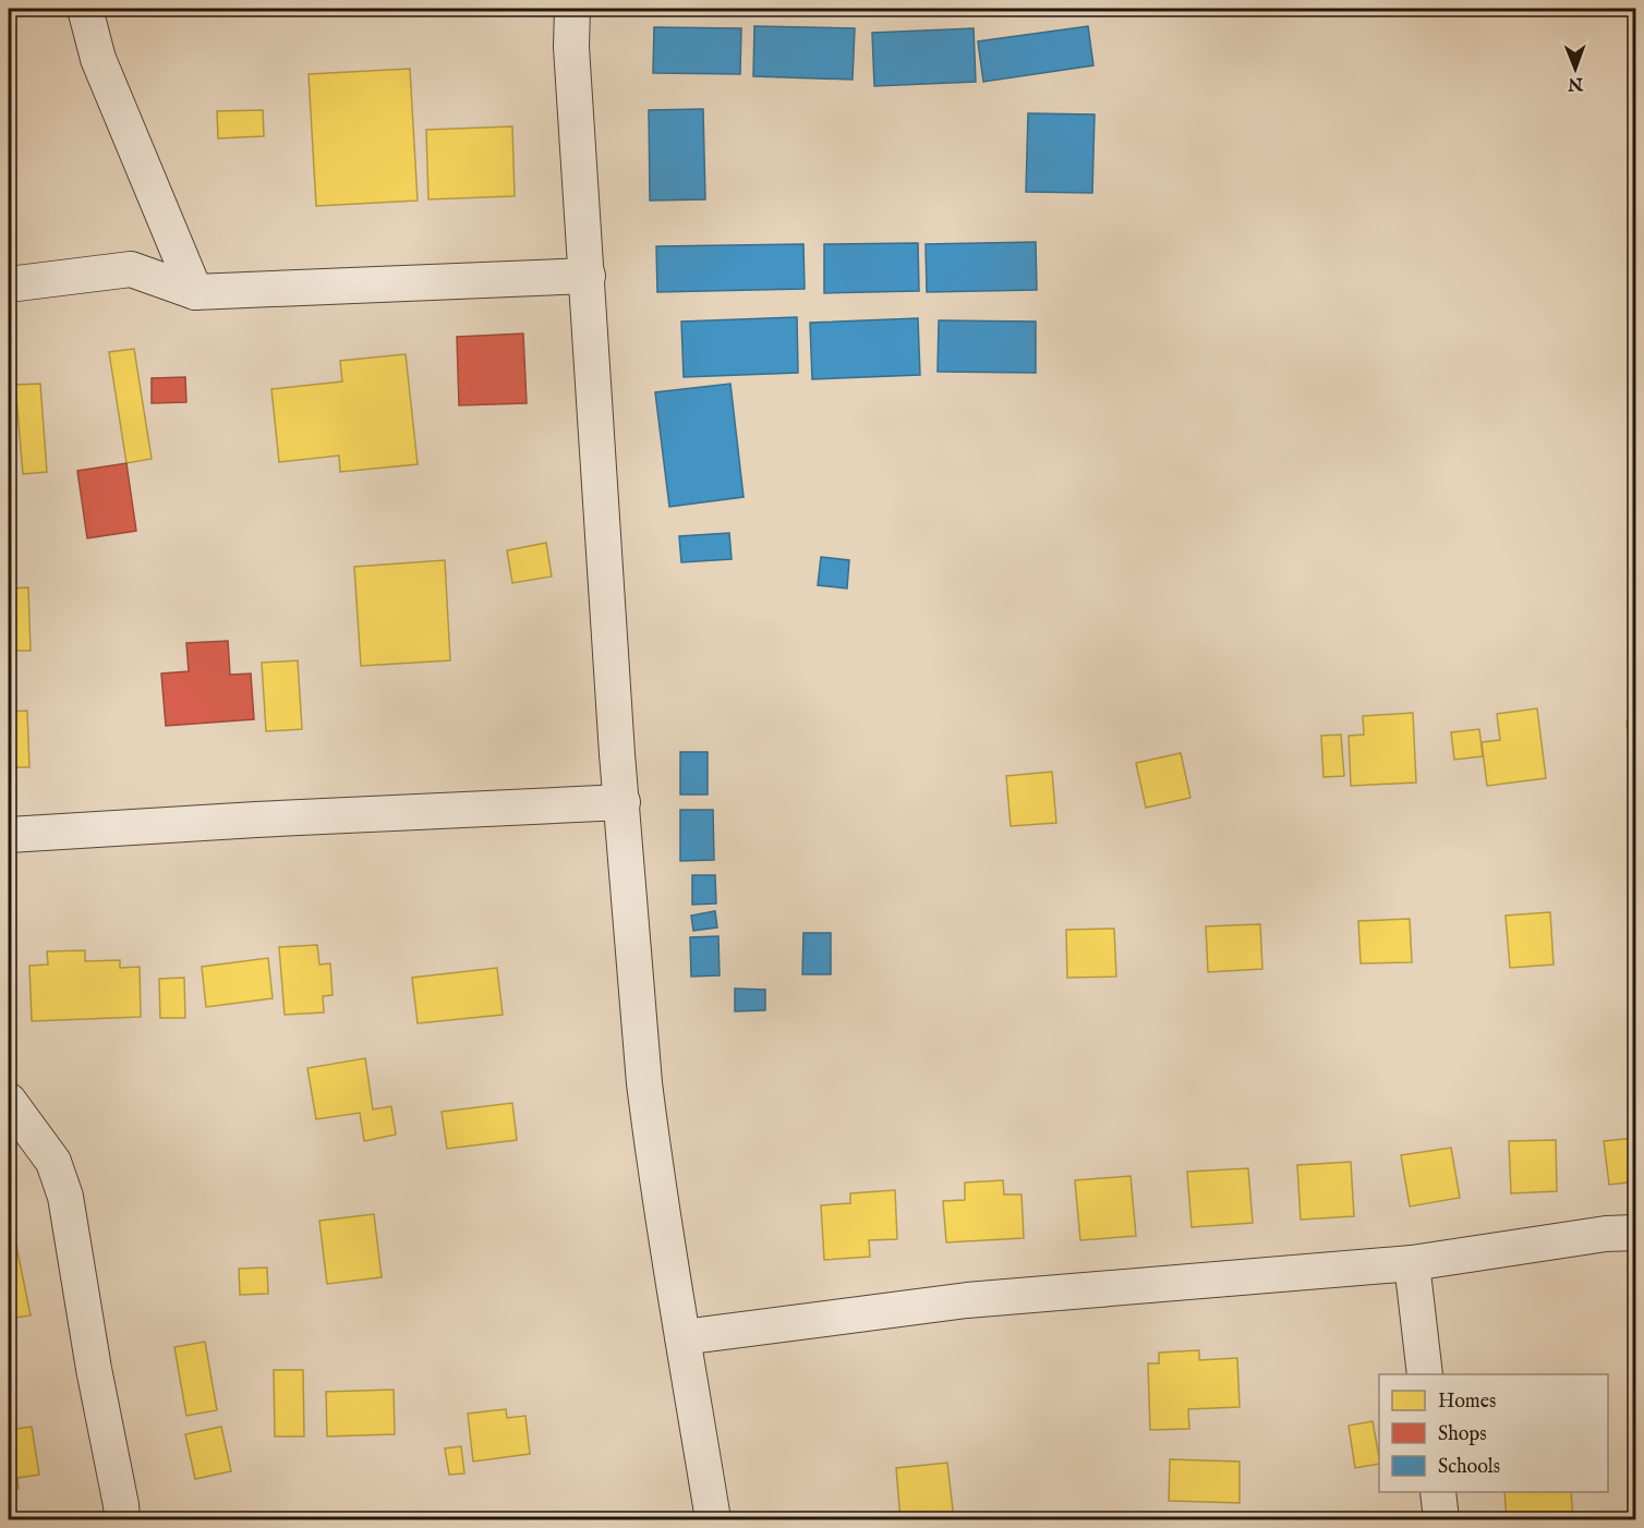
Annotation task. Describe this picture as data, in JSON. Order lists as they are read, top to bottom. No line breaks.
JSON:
{"legend":["Homes","Shops","Schools"],"north":"bottom"}
